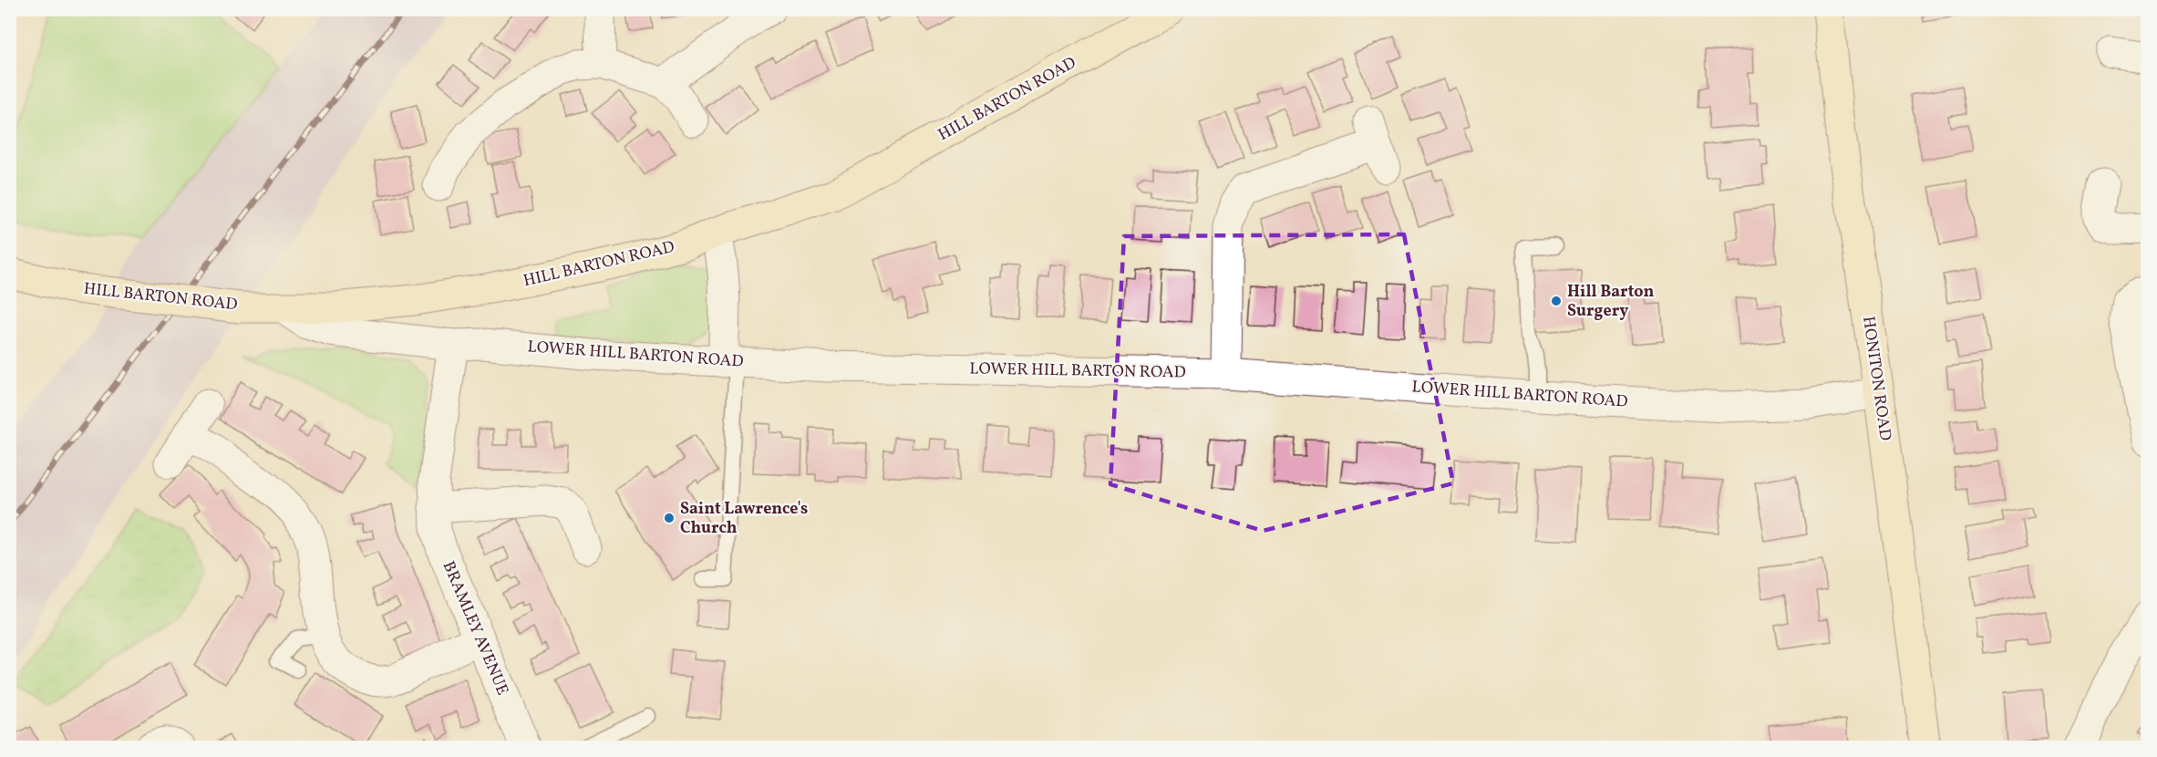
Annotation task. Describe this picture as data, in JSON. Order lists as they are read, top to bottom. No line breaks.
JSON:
{"streets":{"main road":["HILL BARTON ROAD","HONITON ROAD"],"street":["LOWER HILL BARTON ROAD","BRAMLEY AVENUE"]},"crossings":[["HILL BARTON ROAD","LOWER HILL BARTON ROAD"],["LOWER HILL BARTON ROAD","HONITON ROAD"],["LOWER HILL BARTON ROAD","BRAMLEY AVENUE"]],"places":["Hill Barton Surgery","Saint Lawrence's Church"]}
